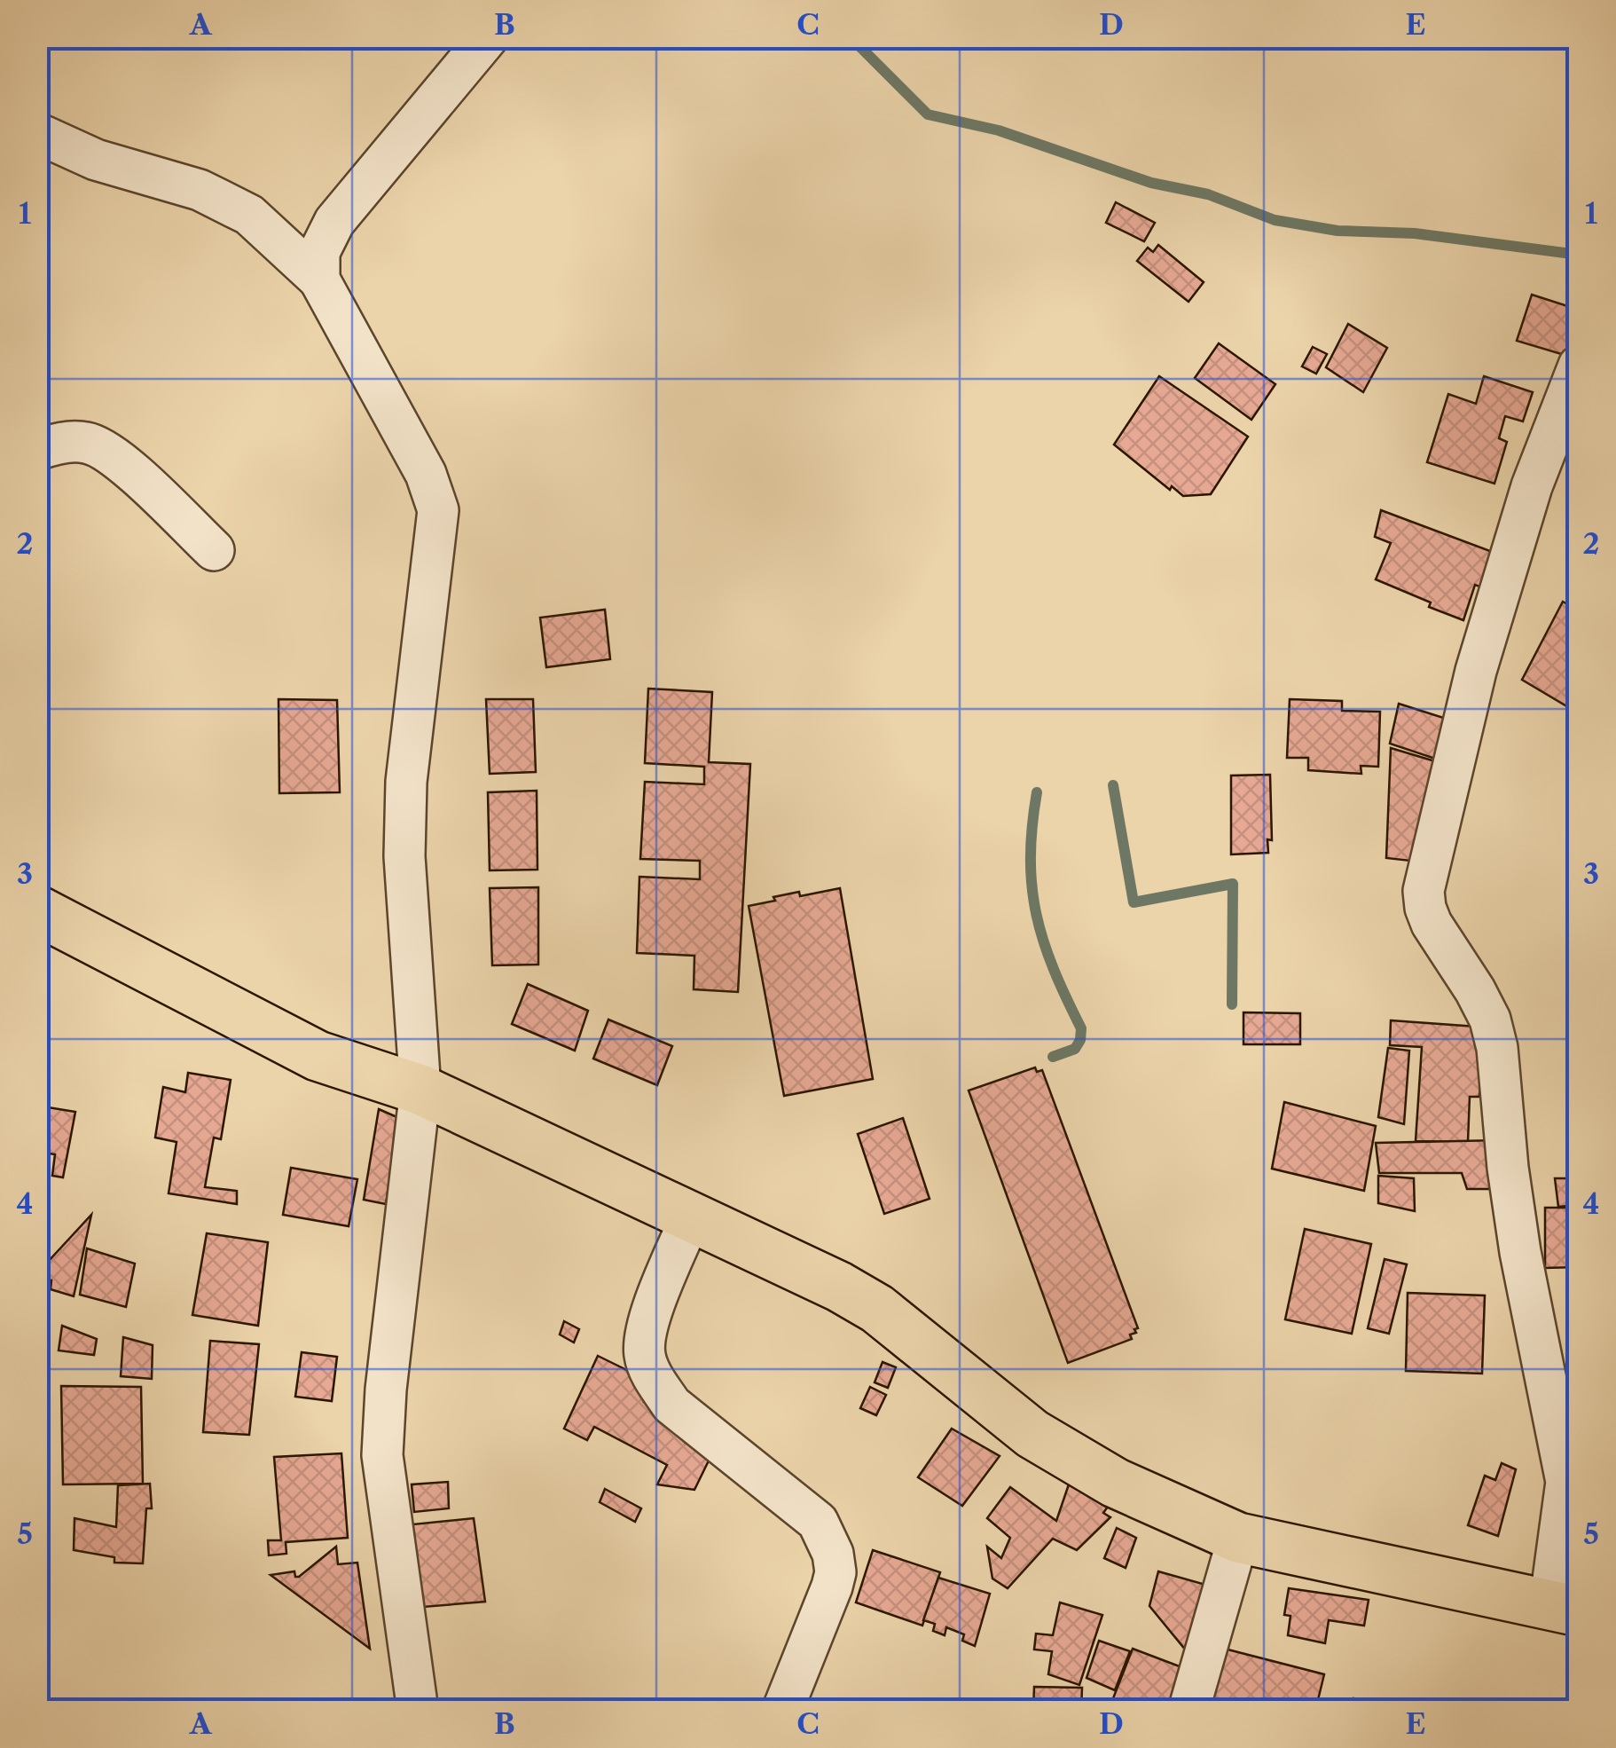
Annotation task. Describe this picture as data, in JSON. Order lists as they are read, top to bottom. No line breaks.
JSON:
{"grid":{"columns":["A","B","C","D","E"],"rows":["1","2","3","4","5"]}}
